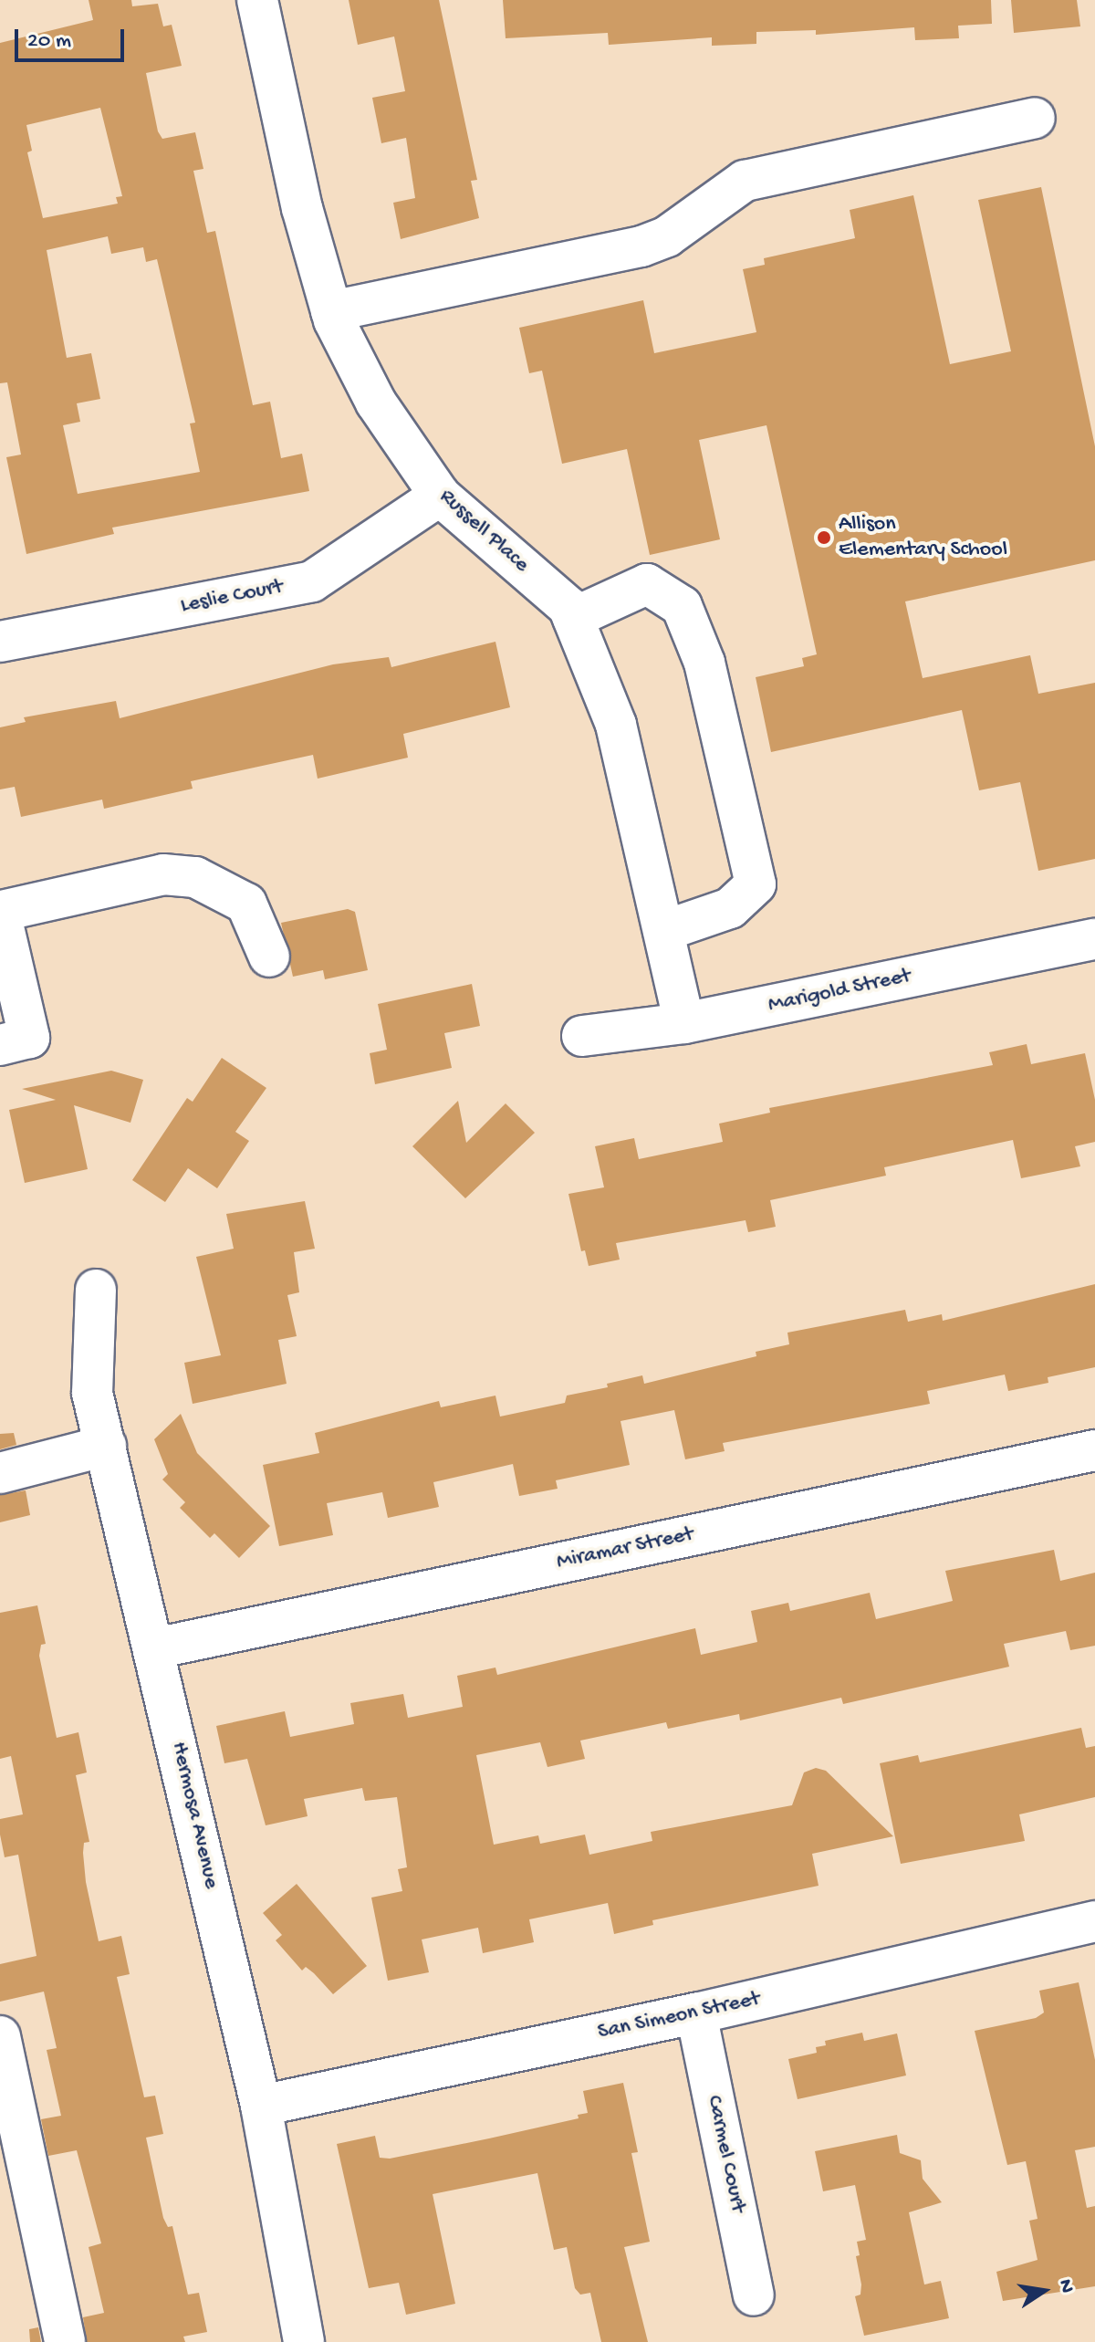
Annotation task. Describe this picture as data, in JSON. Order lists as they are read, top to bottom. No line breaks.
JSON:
{"streets":{"street":["Russell Place","Leslie Court","Marigold Street","Miramar Street","Hermosa Avenue","San Simeon Street","Carmel Court"]},"crossings":[["Russell Place","Leslie Court"],["Russell Place","Marigold Street"],["Miramar Street","Hermosa Avenue"],["Hermosa Avenue","San Simeon Street"],["San Simeon Street","Carmel Court"]],"places":["Allison Elementary School"],"scale_bar":"20 m","north":"right"}
